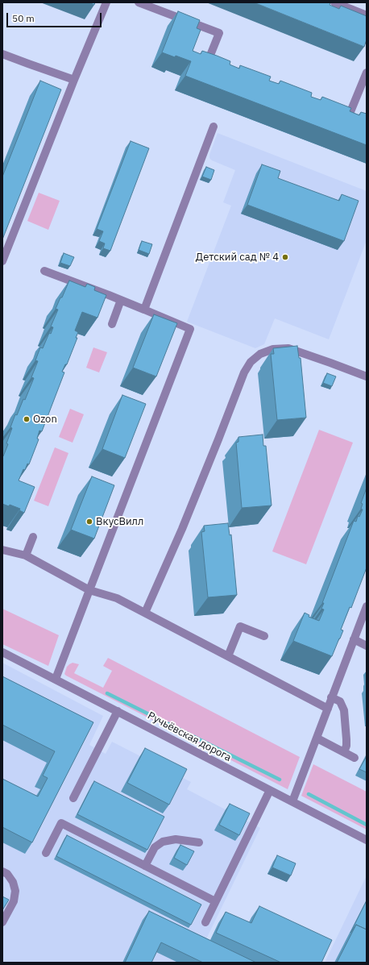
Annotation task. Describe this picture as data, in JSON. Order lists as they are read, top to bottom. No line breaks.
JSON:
{"streets":{"street":["Ручьёвская дорога"]},"places":["Детский сад № 4","Ozon","ВкусВилл"],"scale_bar":"50 m"}
